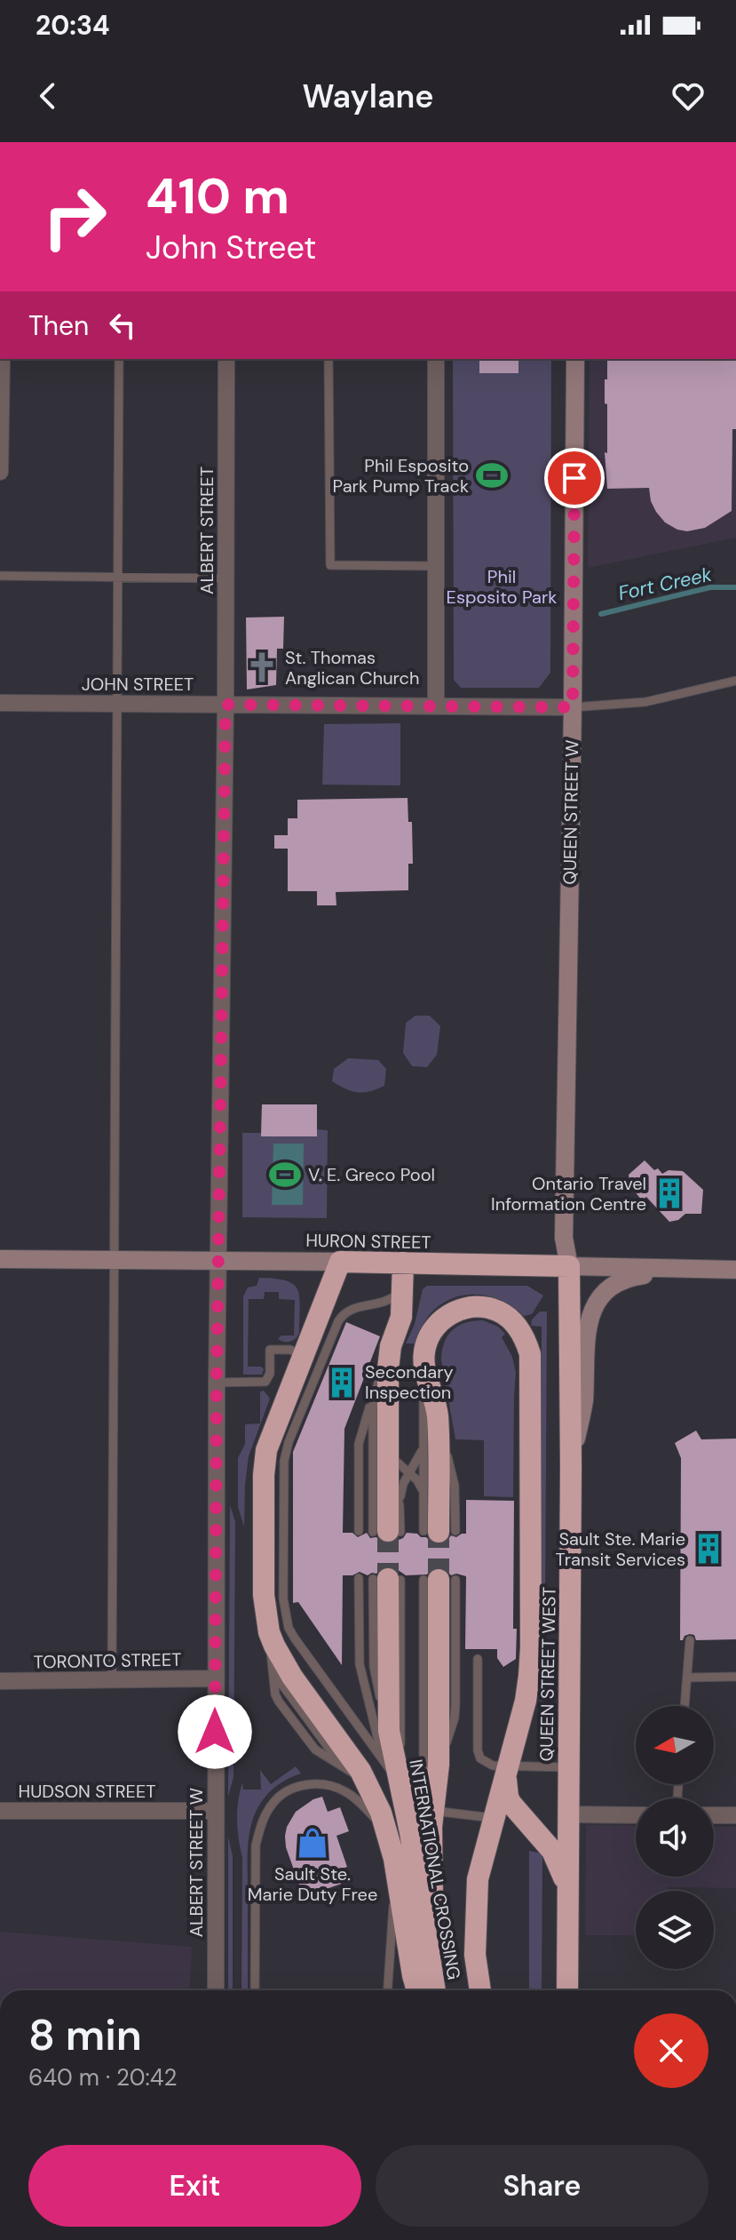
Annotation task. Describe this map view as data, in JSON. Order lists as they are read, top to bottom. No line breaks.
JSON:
{"streets":{"highway":["HURON STREET","QUEEN STREET WEST","INTERNATIONAL CROSSING"],"main road":["QUEEN STREET W"],"street":["ALBERT STREET","JOHN STREET","TORONTO STREET","HUDSON STREET","ALBERT STREET W"]},"crossings":[["ALBERT STREET","JOHN STREET"],["ALBERT STREET","ALBERT STREET W"],["JOHN STREET","QUEEN STREET W"],["JOHN STREET","ALBERT STREET W"],["QUEEN STREET W","HURON STREET"],["QUEEN STREET W","QUEEN STREET WEST"],["HURON STREET","QUEEN STREET WEST"],["HURON STREET","ALBERT STREET W"],["TORONTO STREET","ALBERT STREET W"],["HUDSON STREET","ALBERT STREET W"]],"water":["Fort Creek"],"parks":["Phil Esposito Park"],"places":{"sports":["Phil Esposito Park Pump Track","V. E. Greco Pool"],"church":["St. Thomas Anglican Church"],"building":["Ontario Travel Information Centre","Secondary Inspection","Sault Ste. Marie Transit Services"],"shop":["Sault Ste. Marie Duty Free"]},"north":"left","page":{"status":"20:34","header":"Waylane","turn":["410 m","John Street"],"then":"Then","heading":["8 min","640 m · 20:42"],"buttons":["Exit","Share"]}}
